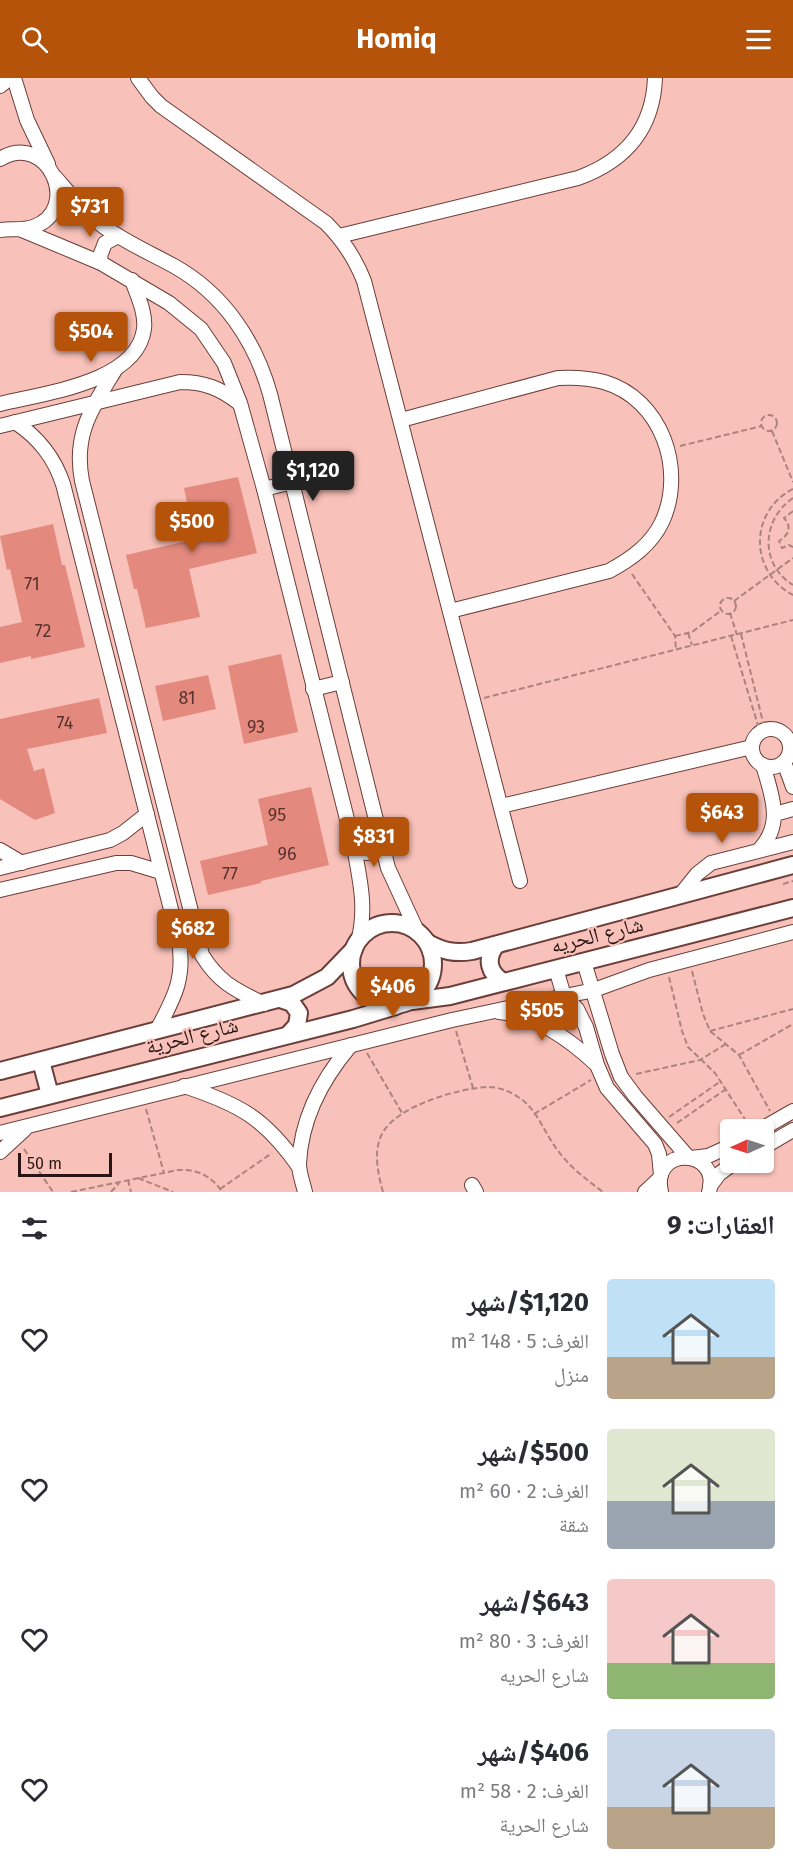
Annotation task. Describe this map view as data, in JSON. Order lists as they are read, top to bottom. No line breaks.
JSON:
{"streets":{"street":["شارع الحريه","شارع الحرية"]},"crossings":[["شارع الحريه","شارع الحرية"]],"house_numbers":["71","72","81","74","93","95","96","77"],"scale_bar":"50 m","north":"left","page":{"header":"Homiq","price":["$731","$504","$1,120","$500","$643","$831","$682","$406","$505"],"scale":"50 m","heading":"العقارات: 9","list":[{"name":"$1,120/شهر","note":"الغرف: 5 · 148 m² · منزل"},{"name":"$500/شهر","note":"الغرف: 2 · 60 m² · شقة"},{"name":"$643/شهر","note":"الغرف: 3 · 80 m² · شارع الحريه"},{"name":"$406/شهر","note":"الغرف: 2 · 58 m² · شارع الحرية"}]}}
